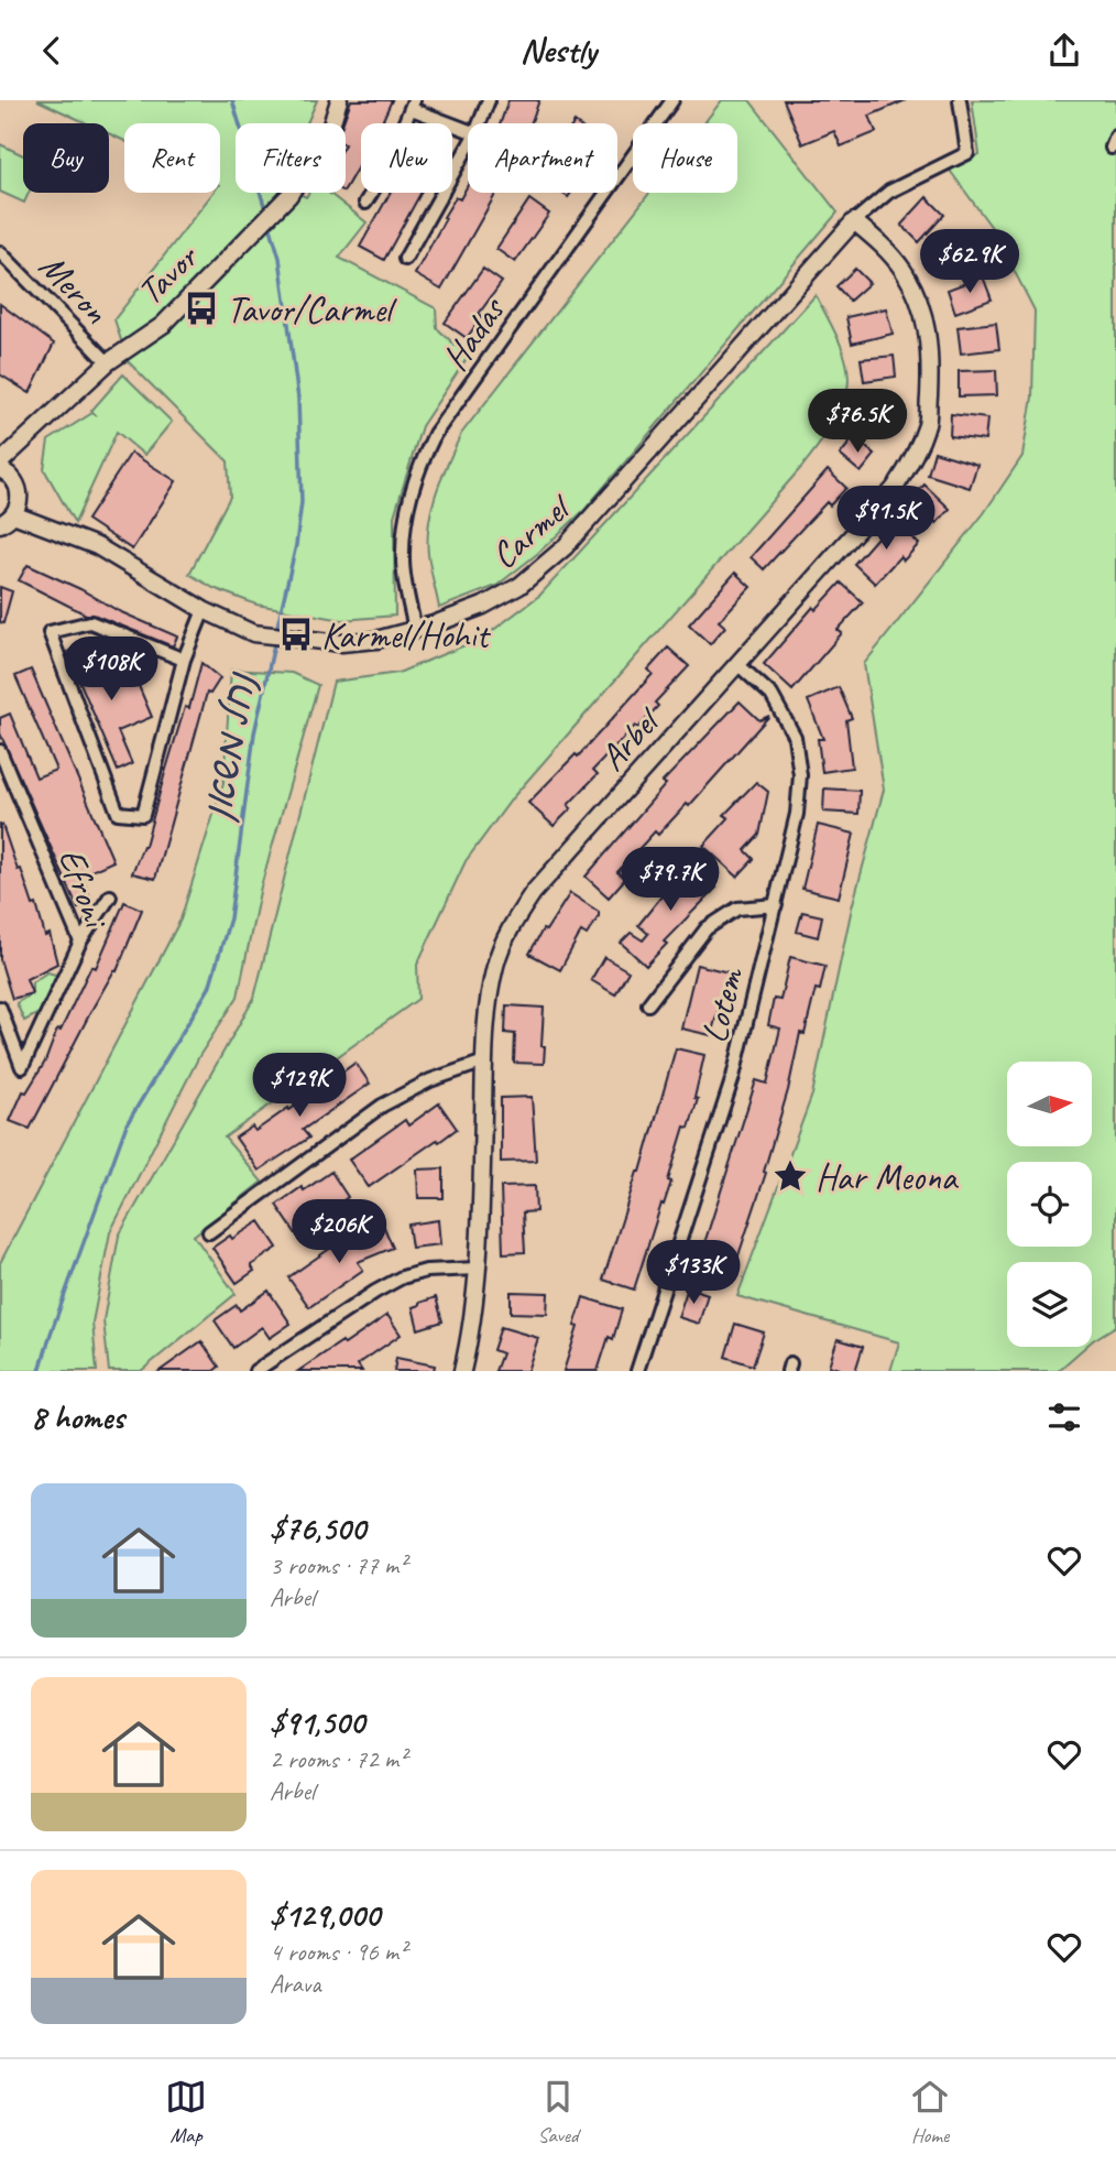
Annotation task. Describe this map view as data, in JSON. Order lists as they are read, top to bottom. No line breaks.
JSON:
{"streets":{"street":["Tavor","Meron","Hadas","Carmel","Arbel","Efroni","Lotem"]},"crossings":[["Tavor","Meron"],["Hadas","Carmel"],["Carmel","Arbel"],["Arbel","Lotem"]],"water":["נחל משאן"],"places":{"bus stop":["Tavor/Carmel","Karmel/Hohit"],"place":["Har Meona"]},"north":"right","page":{"header":"Nestly","chip":["Buy","Rent","Filters","New","Apartment","House"],"price":["$62.9K","$76.5K","$91.5K","$108K","$79.7K","$129K","$206K","$133K"],"heading":"8 homes","list":[{"name":"$76,500","note":"3 rooms · 77 m² · Arbel"},{"name":"$91,500","note":"2 rooms · 72 m² · Arbel"},{"name":"$129,000","note":"4 rooms · 96 m² · Arava"}],"tabs":["Map","Saved","Home"]}}
